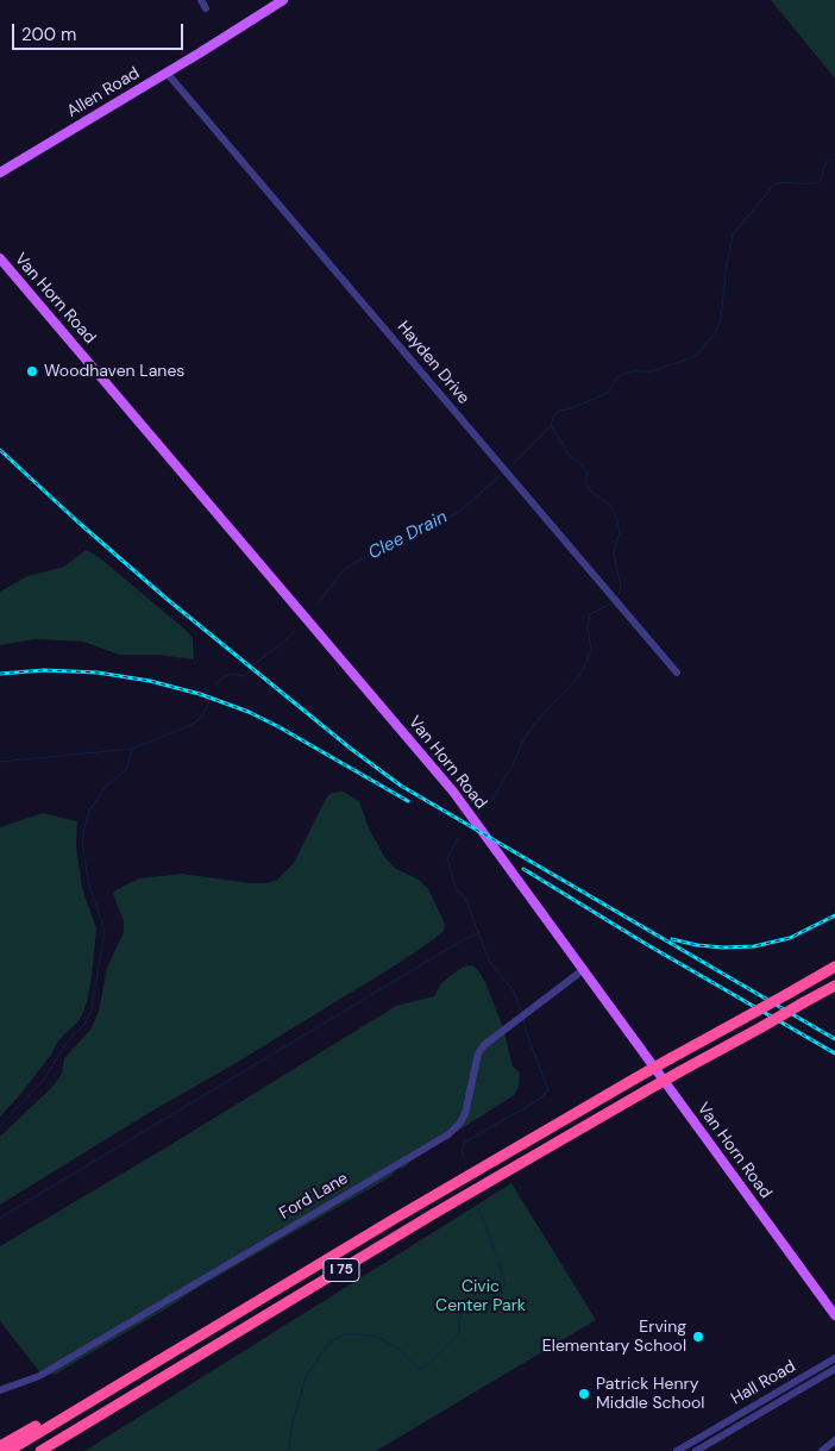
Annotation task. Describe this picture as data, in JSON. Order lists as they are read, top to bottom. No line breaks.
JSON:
{"streets":{"highway":["I 75"],"main road":["Allen Road","Van Horn Road"],"street":["Hayden Drive","Ford Lane","Hall Road"]},"crossings":[["Allen Road","Hayden Drive"],["Van Horn Road","Ford Lane"]],"water":["Clee Drain"],"parks":["Civic Center Park"],"places":["Woodhaven Lanes","Erving Elementary School","Patrick Henry Middle School"],"scale_bar":"200 m"}
